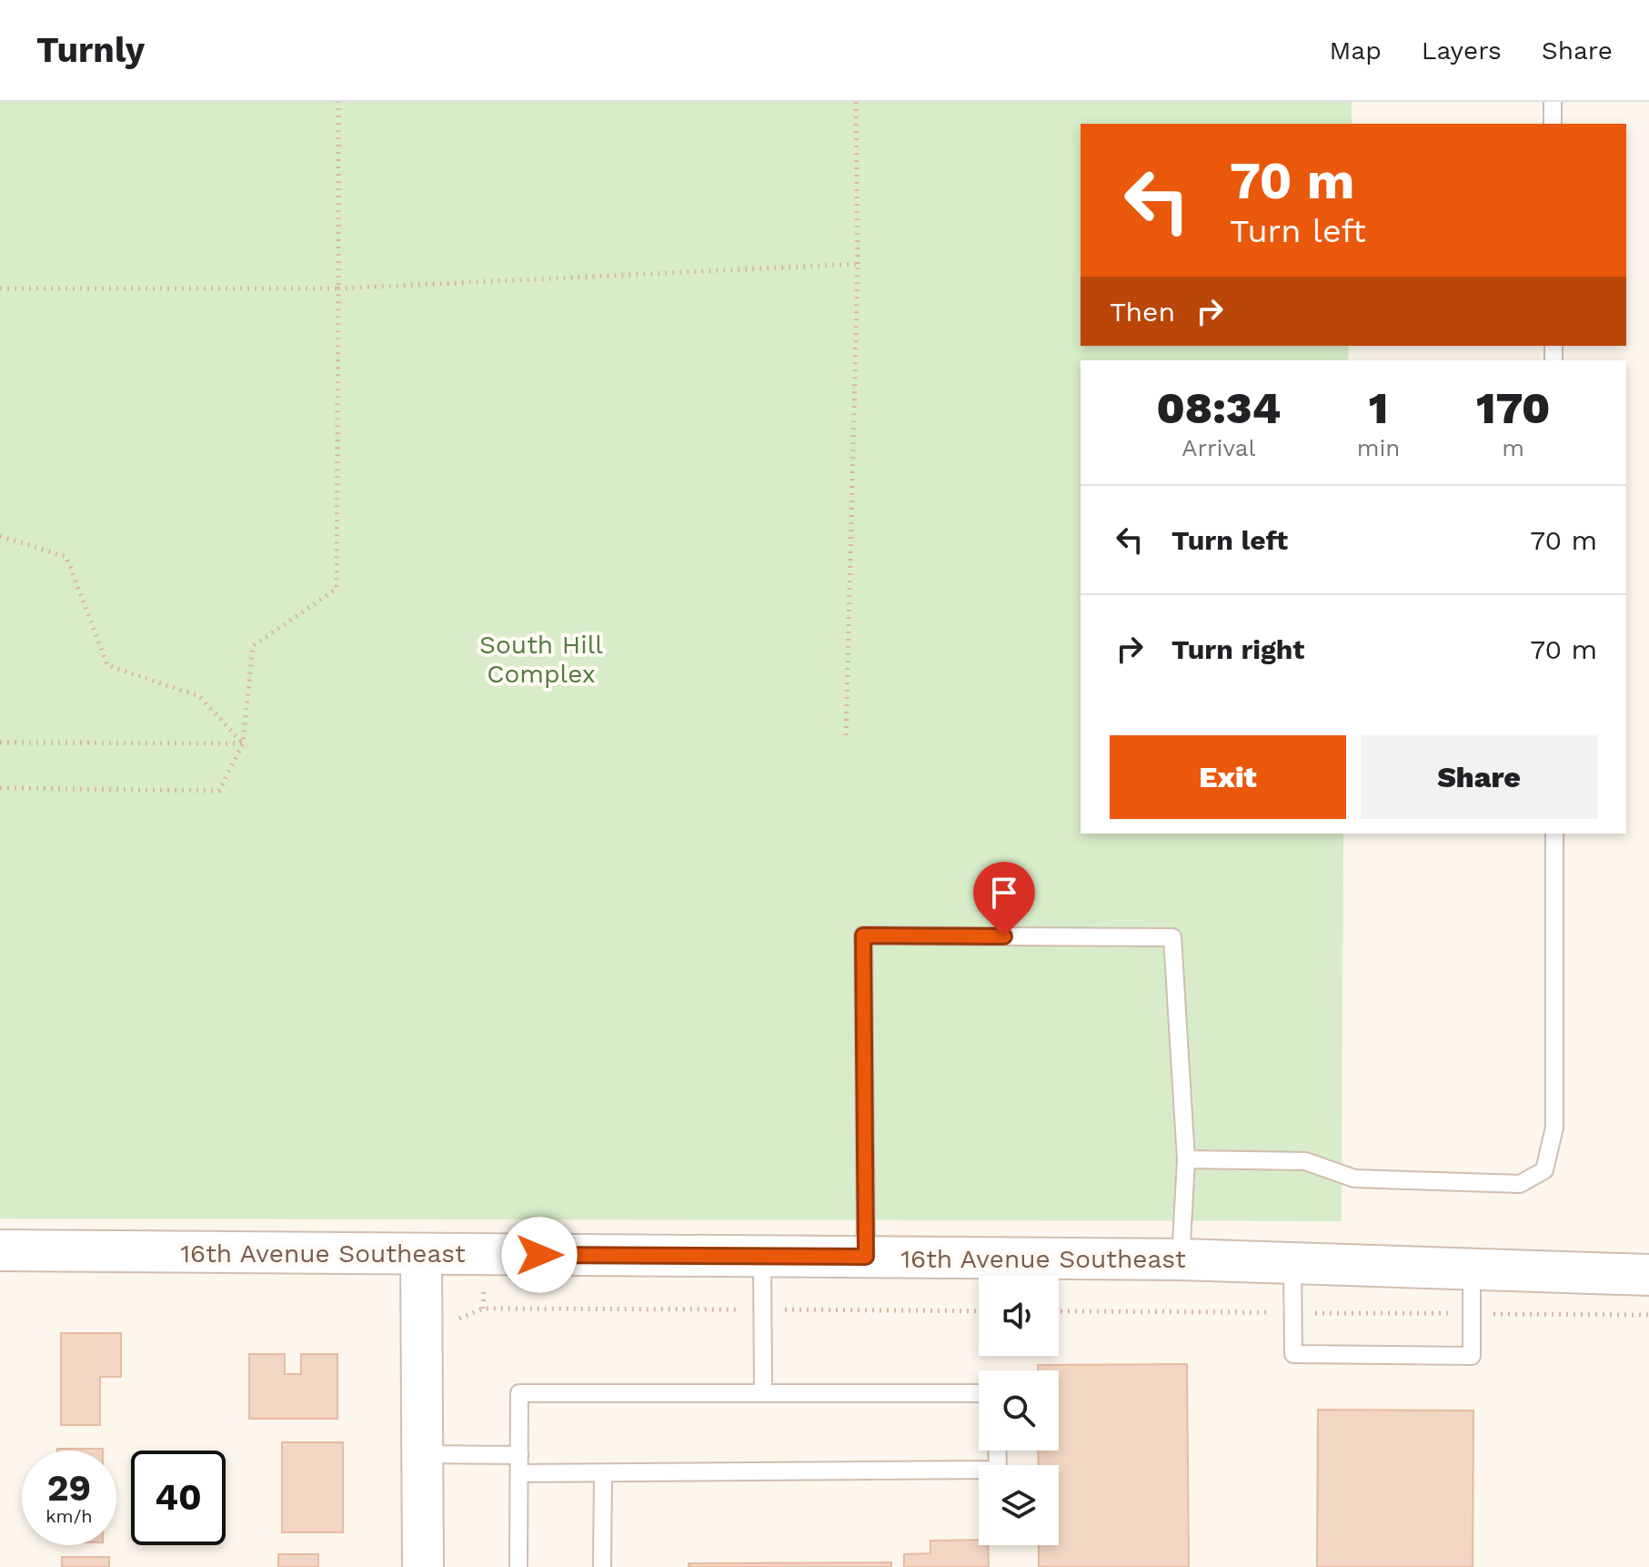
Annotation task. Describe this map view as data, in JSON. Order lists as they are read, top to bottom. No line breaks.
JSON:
{"streets":{"street":["16th Avenue Southeast"]},"parks":["South Hill Complex"],"page":{"header":"Turnly","nav":["Map","Layers","Share"],"turn":["70 m","Turn left"],"then":"Then","eta":["08:34","Arrival","1","min","170","m"],"list":[{"name":"Turn left","value":"70 m"},{"name":"Turn right","value":"70 m"}],"buttons":["Exit","Share"],"speed":"29 km/h","limit":"40"}}
